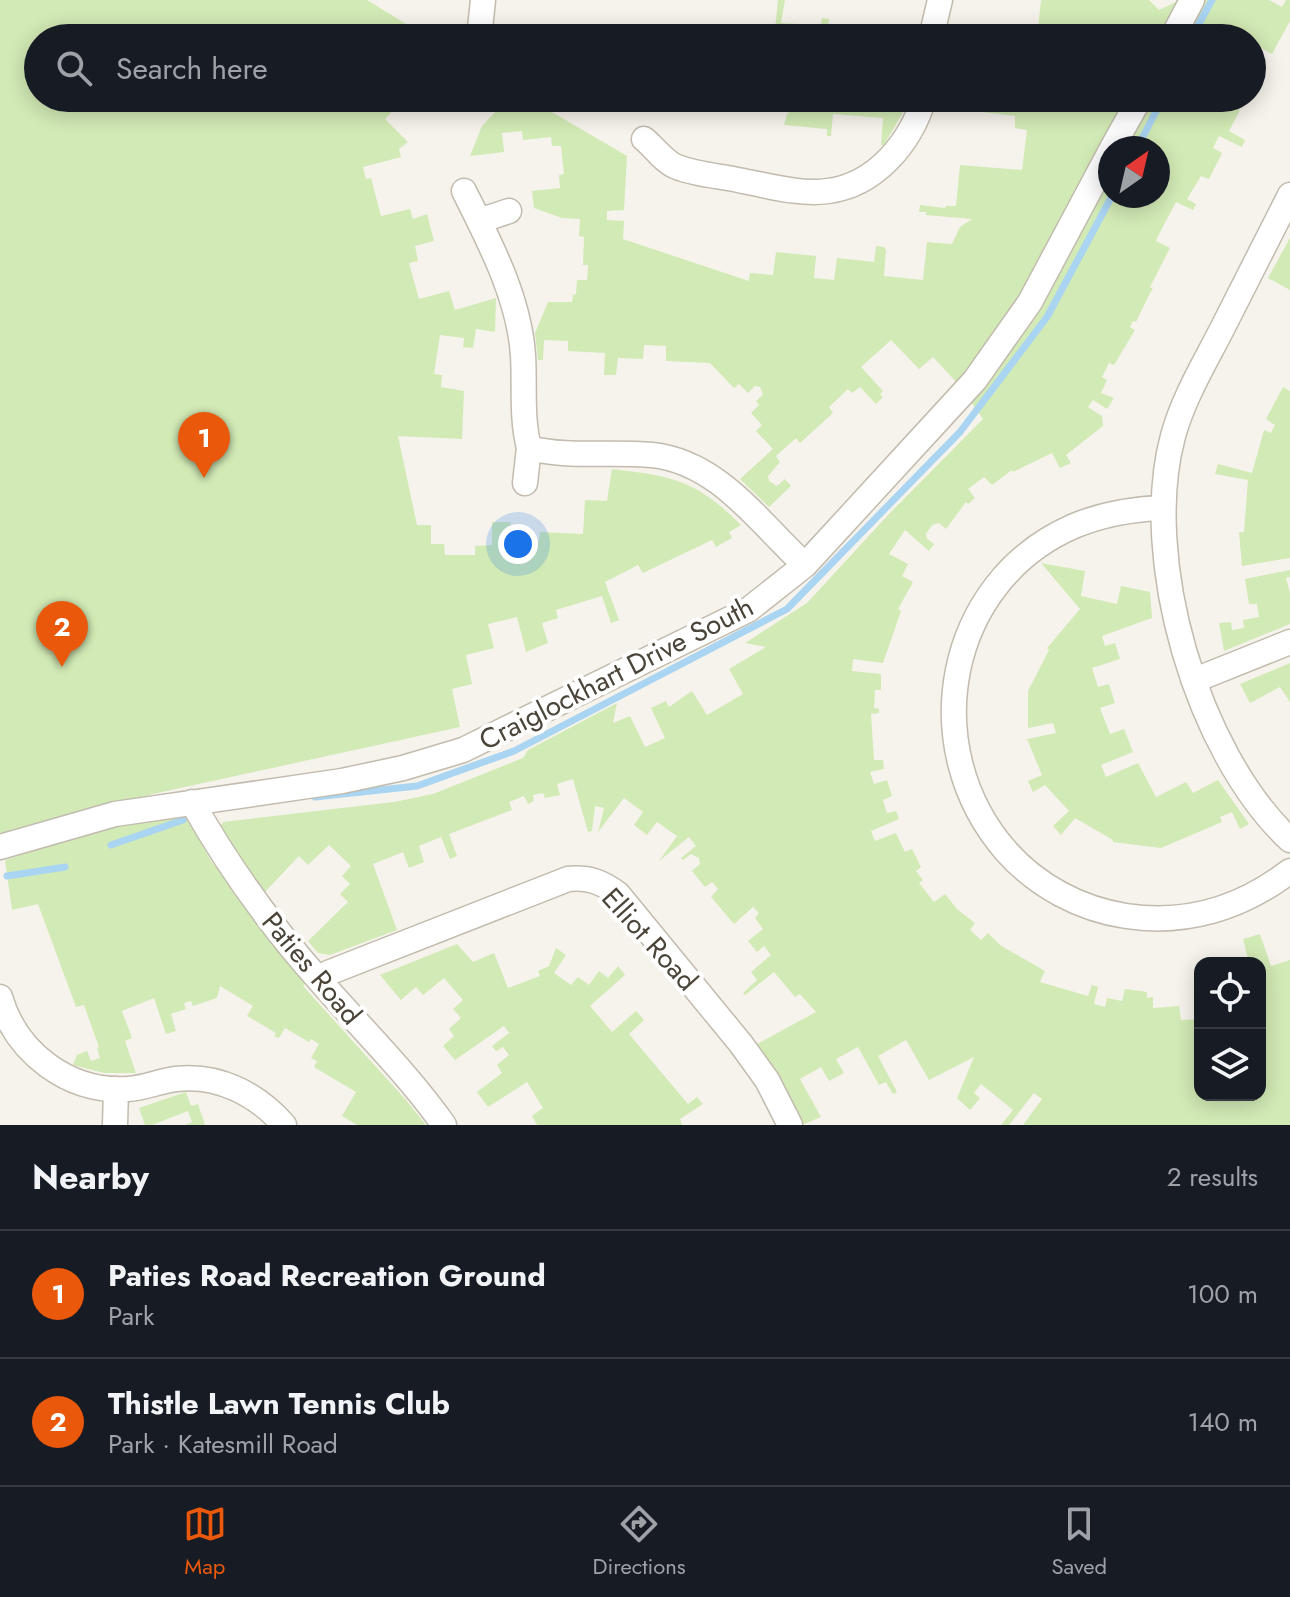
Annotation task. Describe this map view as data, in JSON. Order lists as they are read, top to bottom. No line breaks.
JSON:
{"streets":{"street":["Craiglockhart Drive South","Elliot Road","Paties Road"]},"crossings":[["Craiglockhart Drive South","Paties Road"],["Elliot Road","Paties Road"]],"north":"top right","page":{"search":"Search here","pins":["1","2"],"heading":["Nearby","2 results"],"list":[{"mark":"1","name":"Paties Road Recreation Ground","note":"Park","value":"100 m"},{"mark":"2","name":"Thistle Lawn Tennis Club","note":"Park · Katesmill Road","value":"140 m"}],"nav":["Map","Directions","Saved"]}}
